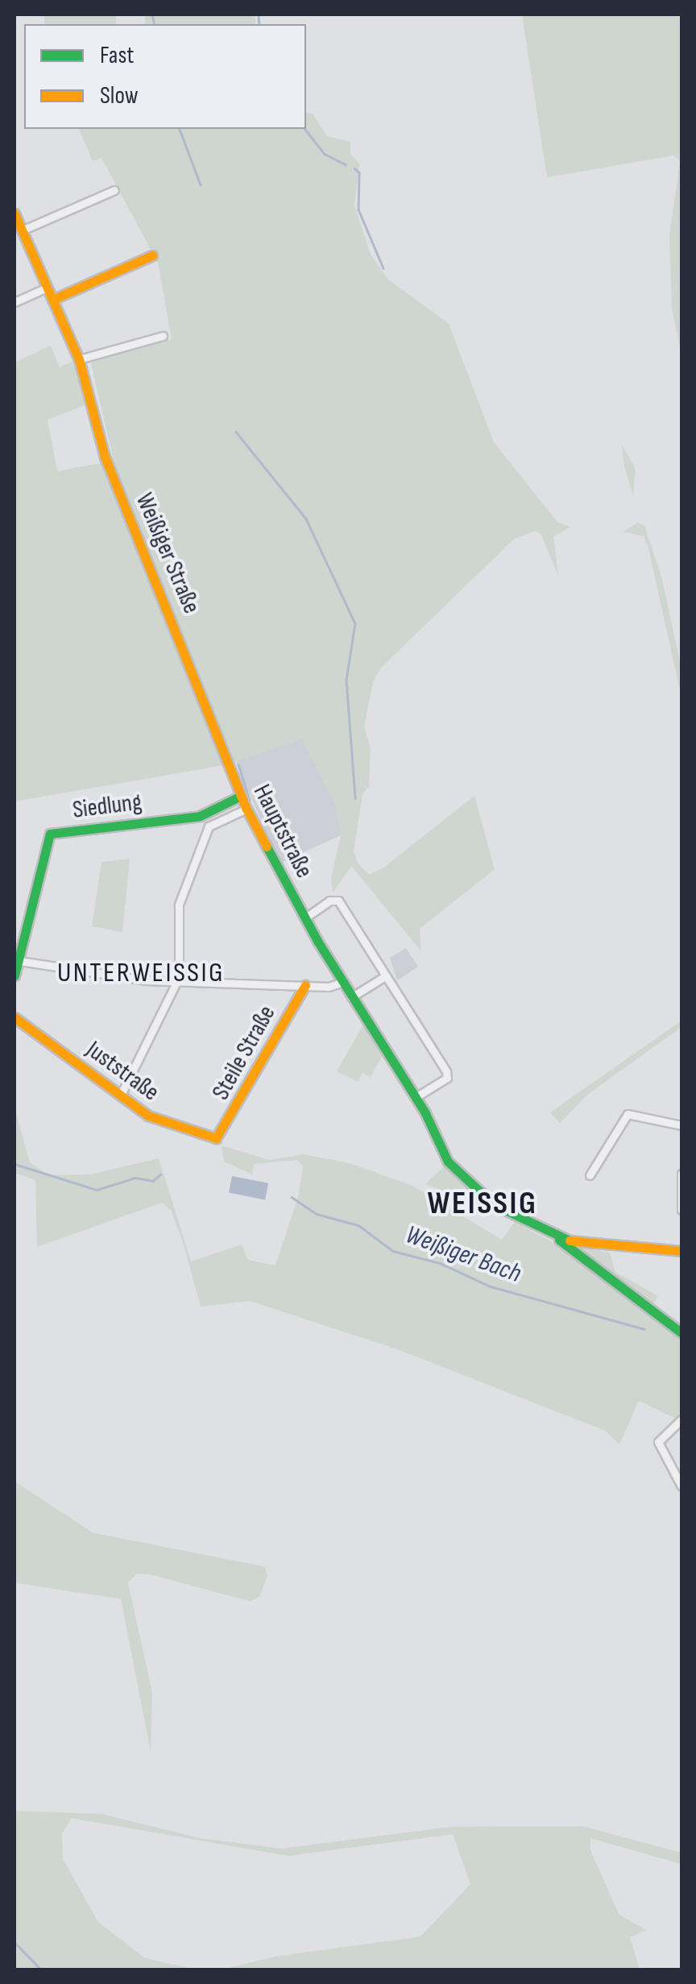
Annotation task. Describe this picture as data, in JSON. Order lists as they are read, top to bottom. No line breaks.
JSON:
{"streets":{"street":["Weißiger Straße","Siedlung","Hauptstraße","Steile Straße","Juststraße"]},"crossings":[["Weißiger Straße","Hauptstraße"],["Siedlung","Hauptstraße"],["Steile Straße","Juststraße"]],"districts":["UNTERWEISSIG","WEISSIG"],"water":["Weißiger Bach"],"legend":["Fast","Slow"]}
